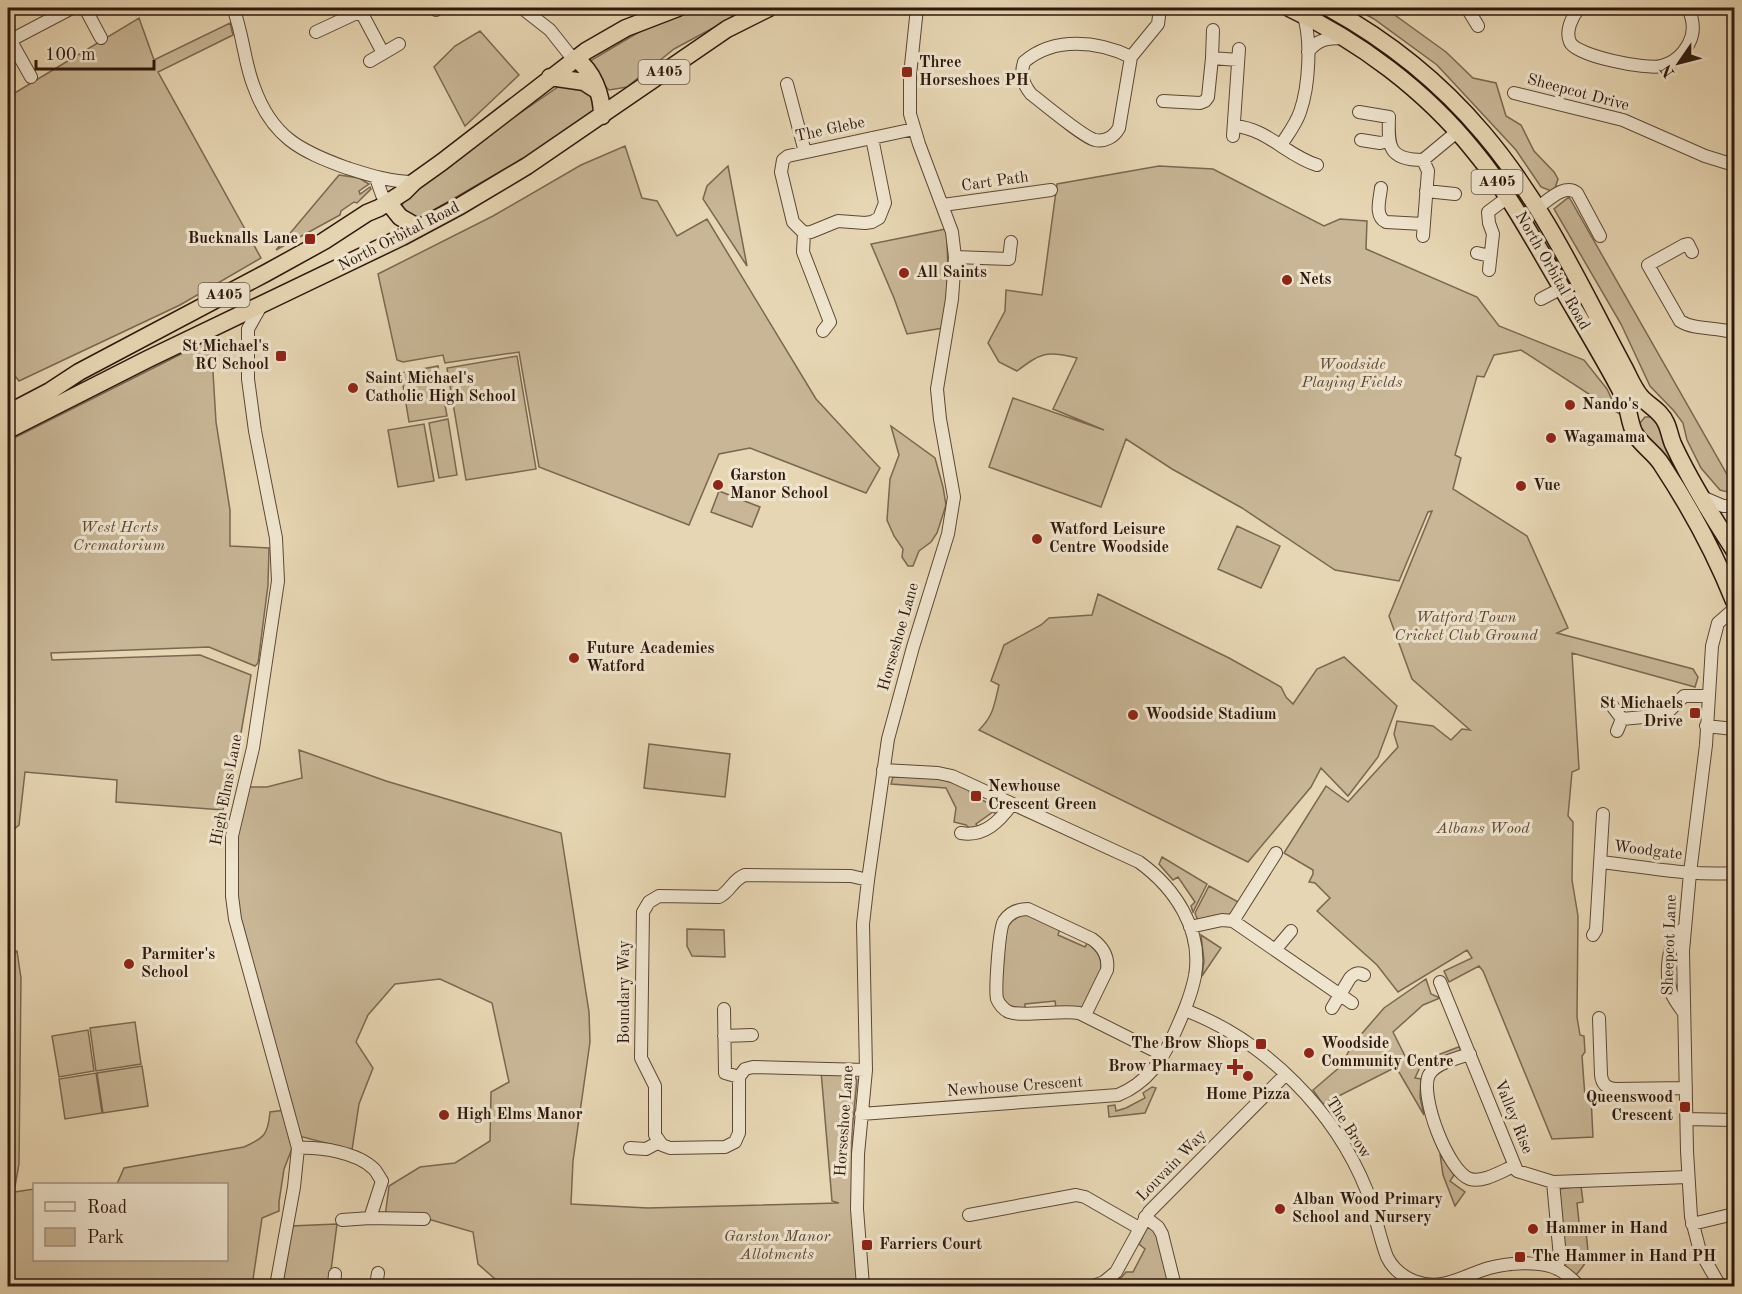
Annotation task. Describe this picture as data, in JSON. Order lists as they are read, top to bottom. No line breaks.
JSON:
{"streets":{"highway":["A405","North Orbital Road"],"street":["Sheepcot Drive","The Glebe","Cart Path","Horseshoe Lane","High Elms Lane","Woodgate","Sheepcot Lane","Boundary Way","Newhouse Crescent","Valley Rise","The Brow","Louvain Way"]},"crossings":[["A405","North Orbital Road"],["The Glebe","Horseshoe Lane"],["Cart Path","Horseshoe Lane"],["North Orbital Road","High Elms Lane"],["Horseshoe Lane","Boundary Way"],["Horseshoe Lane","Newhouse Crescent"],["Woodgate","Sheepcot Lane"],["Sheepcot Lane","Valley Rise"],["Newhouse Crescent","The Brow"],["The Brow","Louvain Way"]],"parks":["Woodside Playing Fields","West Herts Crematorium","Watford Town Cricket Club Ground","Albans Wood","Garston Manor Allotments"],"places":{"transit":["Three Horseshoes PH","Bucknalls Lane","St Michael's RC School","St Michaels Drive","Newhouse Crescent Green","The Brow Shops","Queenswood Crescent","Farriers Court","The Hammer in Hand PH"],"other":["All Saints","Nets","Saint Michael's Catholic High School","Nando's","Wagamama","Garston Manor School","Vue","Watford Leisure Centre Woodside","Future Academies Watford","Woodside Stadium","Parmiter's School","Woodside Community Centre","Home Pizza","High Elms Manor","Alban Wood Primary School and Nursery","Hammer in Hand"],"health":["Brow Pharmacy"]},"legend":["Road","Park"],"scale_bar":"100 m","north":"bottom left"}
